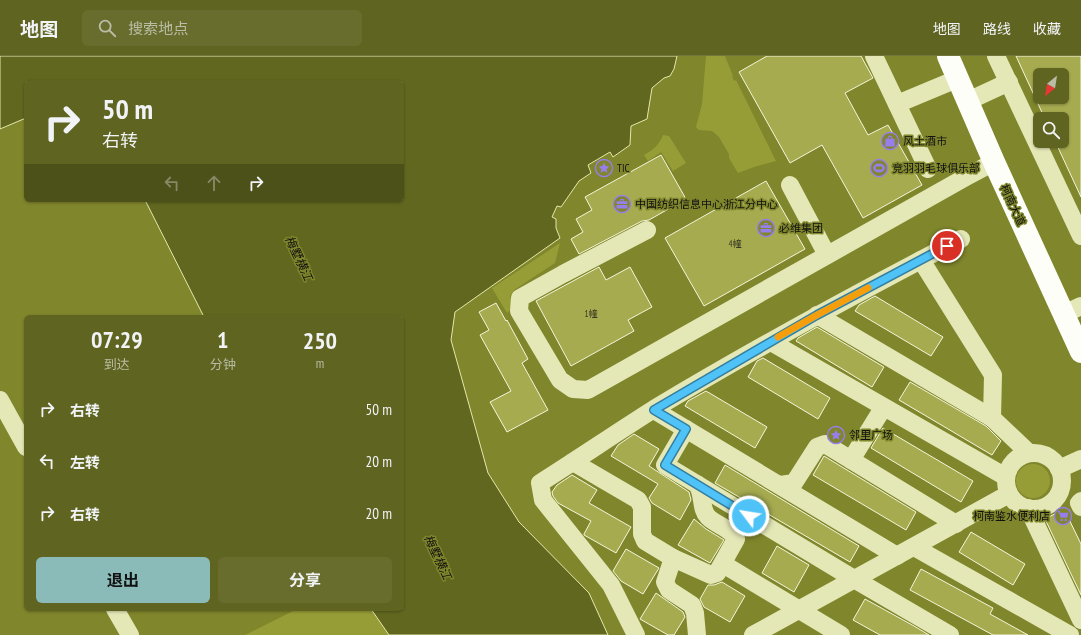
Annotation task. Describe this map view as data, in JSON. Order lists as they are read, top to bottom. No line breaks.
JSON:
{"streets":{"main road":["柯南大道"]},"water":["梅墅横江"],"places":{"shop":["风土酒市"],"place":["TIC","邻里广场"],"sports":["竞羽羽毛球俱乐部"],"office":["中国纺织信息中心浙江分中心","必维集团"],"supermarket":["柯南鉴水便利店"]},"house_numbers":["4幢","1幢"],"north":"bottom left","page":{"header":"地图","search":"搜索地点","nav":["地图","路线","收藏"],"turn":["50 m","右转"],"eta":["07:29","到达","1","分钟","250","m"],"list":[{"name":"右转","value":"50 m"},{"name":"左转","value":"20 m"},{"name":"右转","value":"20 m"}],"buttons":["退出","分享"]}}
